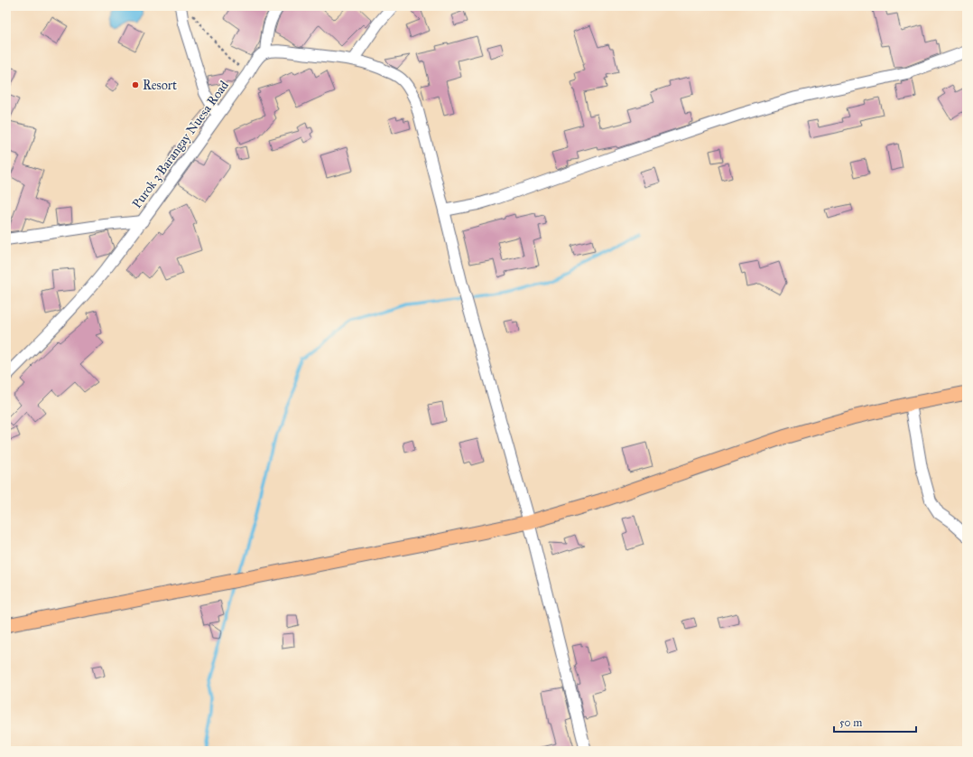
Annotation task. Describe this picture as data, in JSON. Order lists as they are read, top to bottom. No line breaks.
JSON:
{"streets":{"street":["Purok 3 Barangay Nuesa Road"]},"places":["Resort"],"scale_bar":"50 m"}
